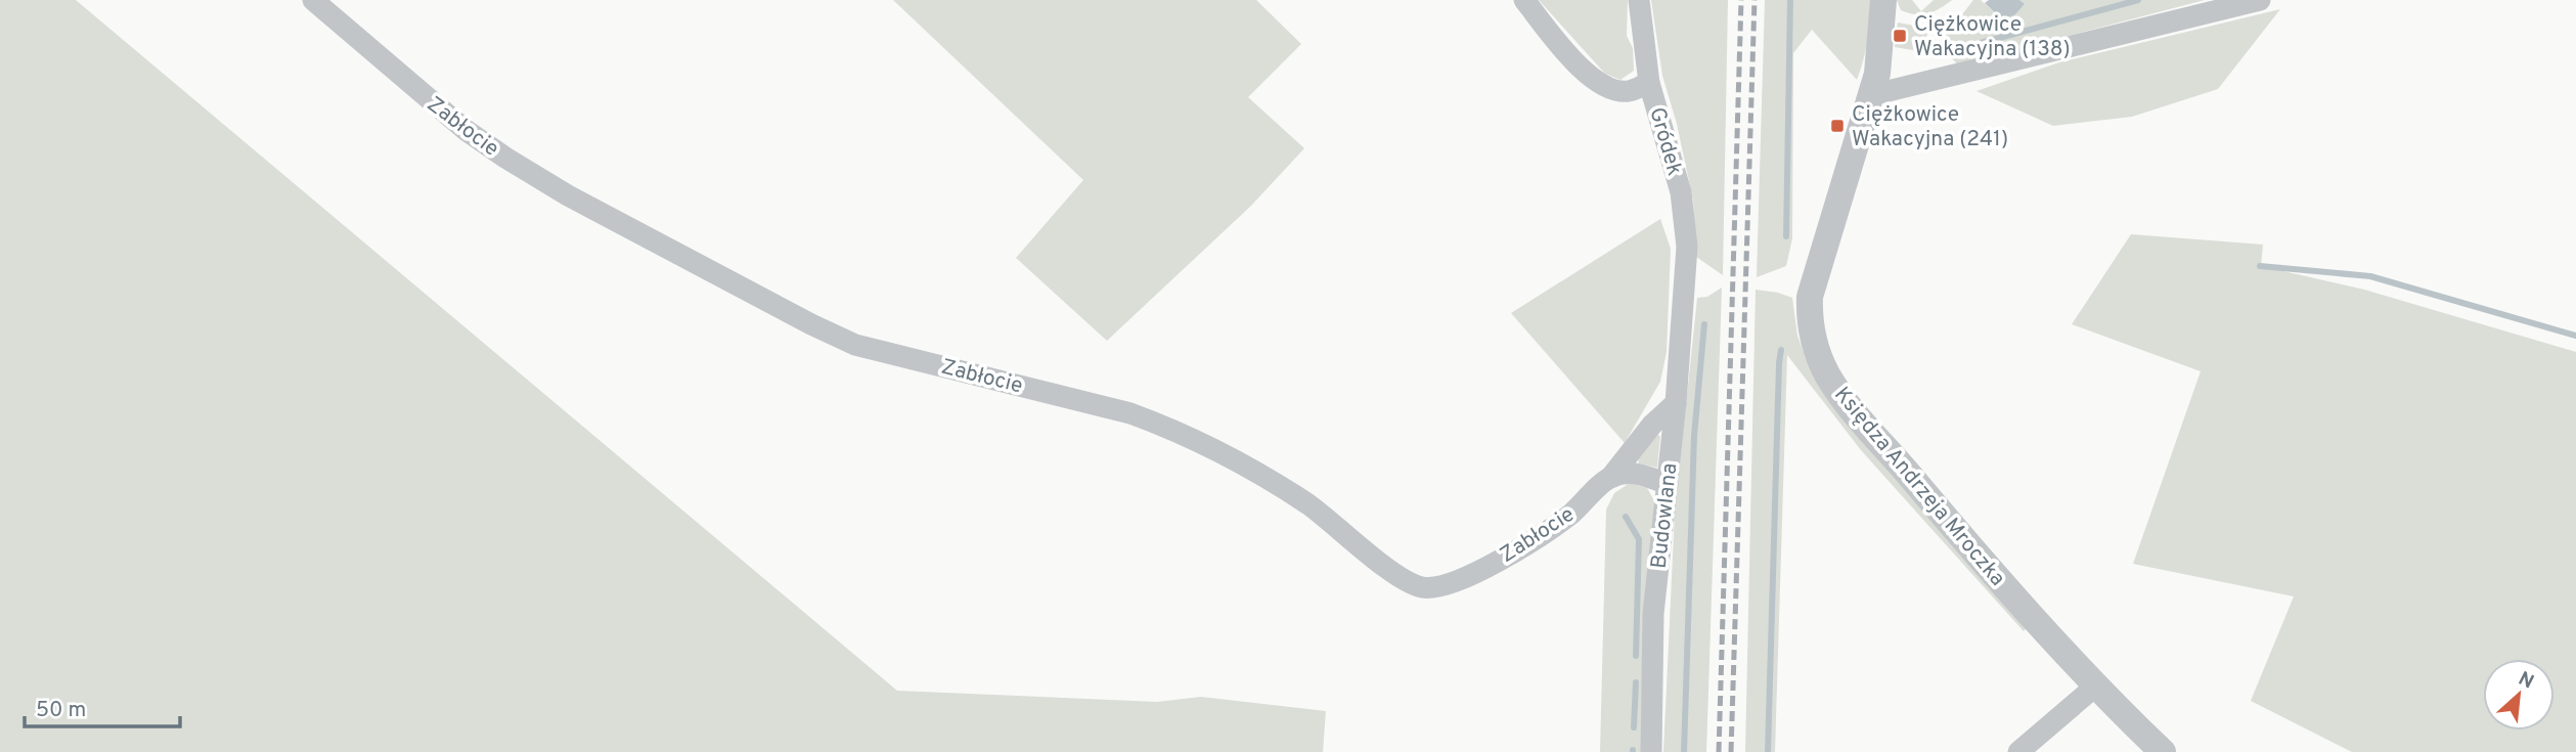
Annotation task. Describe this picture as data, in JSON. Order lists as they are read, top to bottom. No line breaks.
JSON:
{"streets":{"street":["Zabłocie","Gródek","Księdza Andrzeja Mroczka","Budowlana"]},"crossings":[["Zabłocie","Budowlana"],["Gródek","Budowlana"]],"places":{"transit":["Ciężkowice Wakacyjna (138)","Ciężkowice Wakacyjna (241)"]},"scale_bar":"50 m","north":"top right"}
